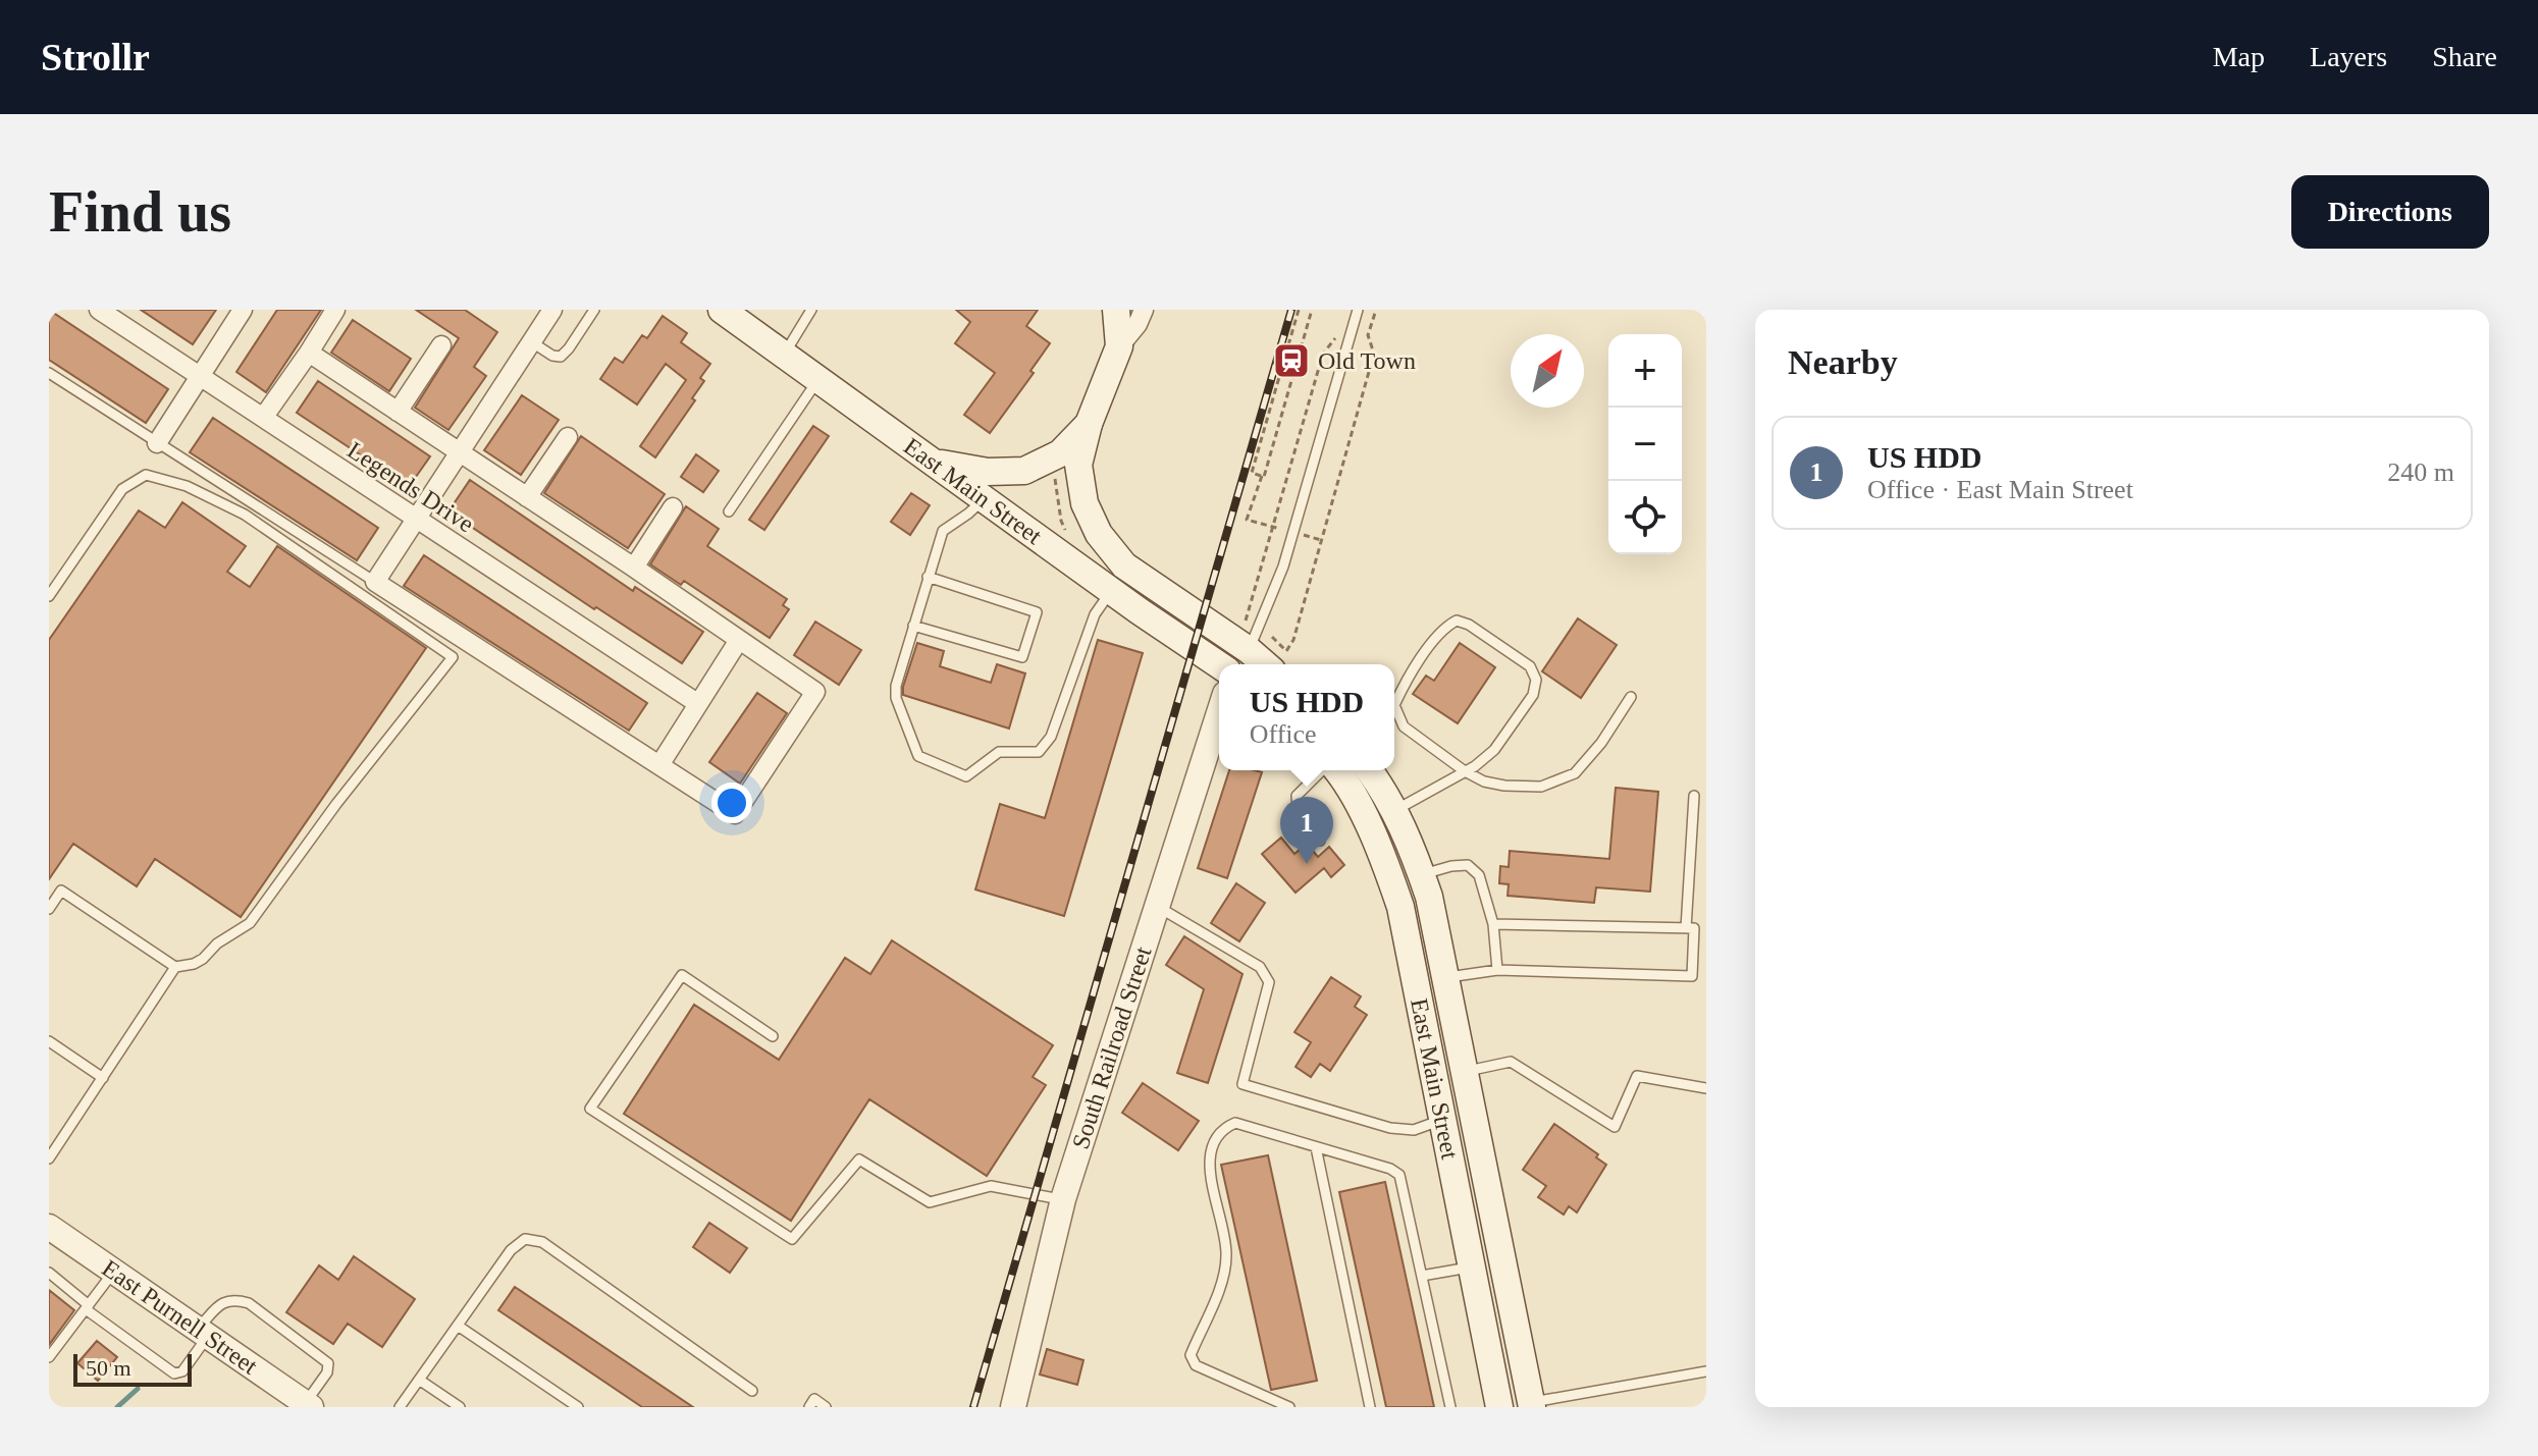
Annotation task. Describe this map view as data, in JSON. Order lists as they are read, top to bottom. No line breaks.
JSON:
{"streets":{"main road":["East Main Street"],"street":["Legends Drive","South Railroad Street","East Purnell Street"]},"places":{"station":["Old Town"]},"scale_bar":"50 m","north":"top right","page":{"header":"Strollr","nav":["Map","Layers","Share"],"buttons":"Directions","title":"Find us","heading":"Nearby","map_buttons":["+","−"],"list":[{"mark":"1","name":"US HDD","note":"Office · East Main Street","value":"240 m"}],"popup":["US HDD","Office"],"pins":"1","scale":"50 m"}}
